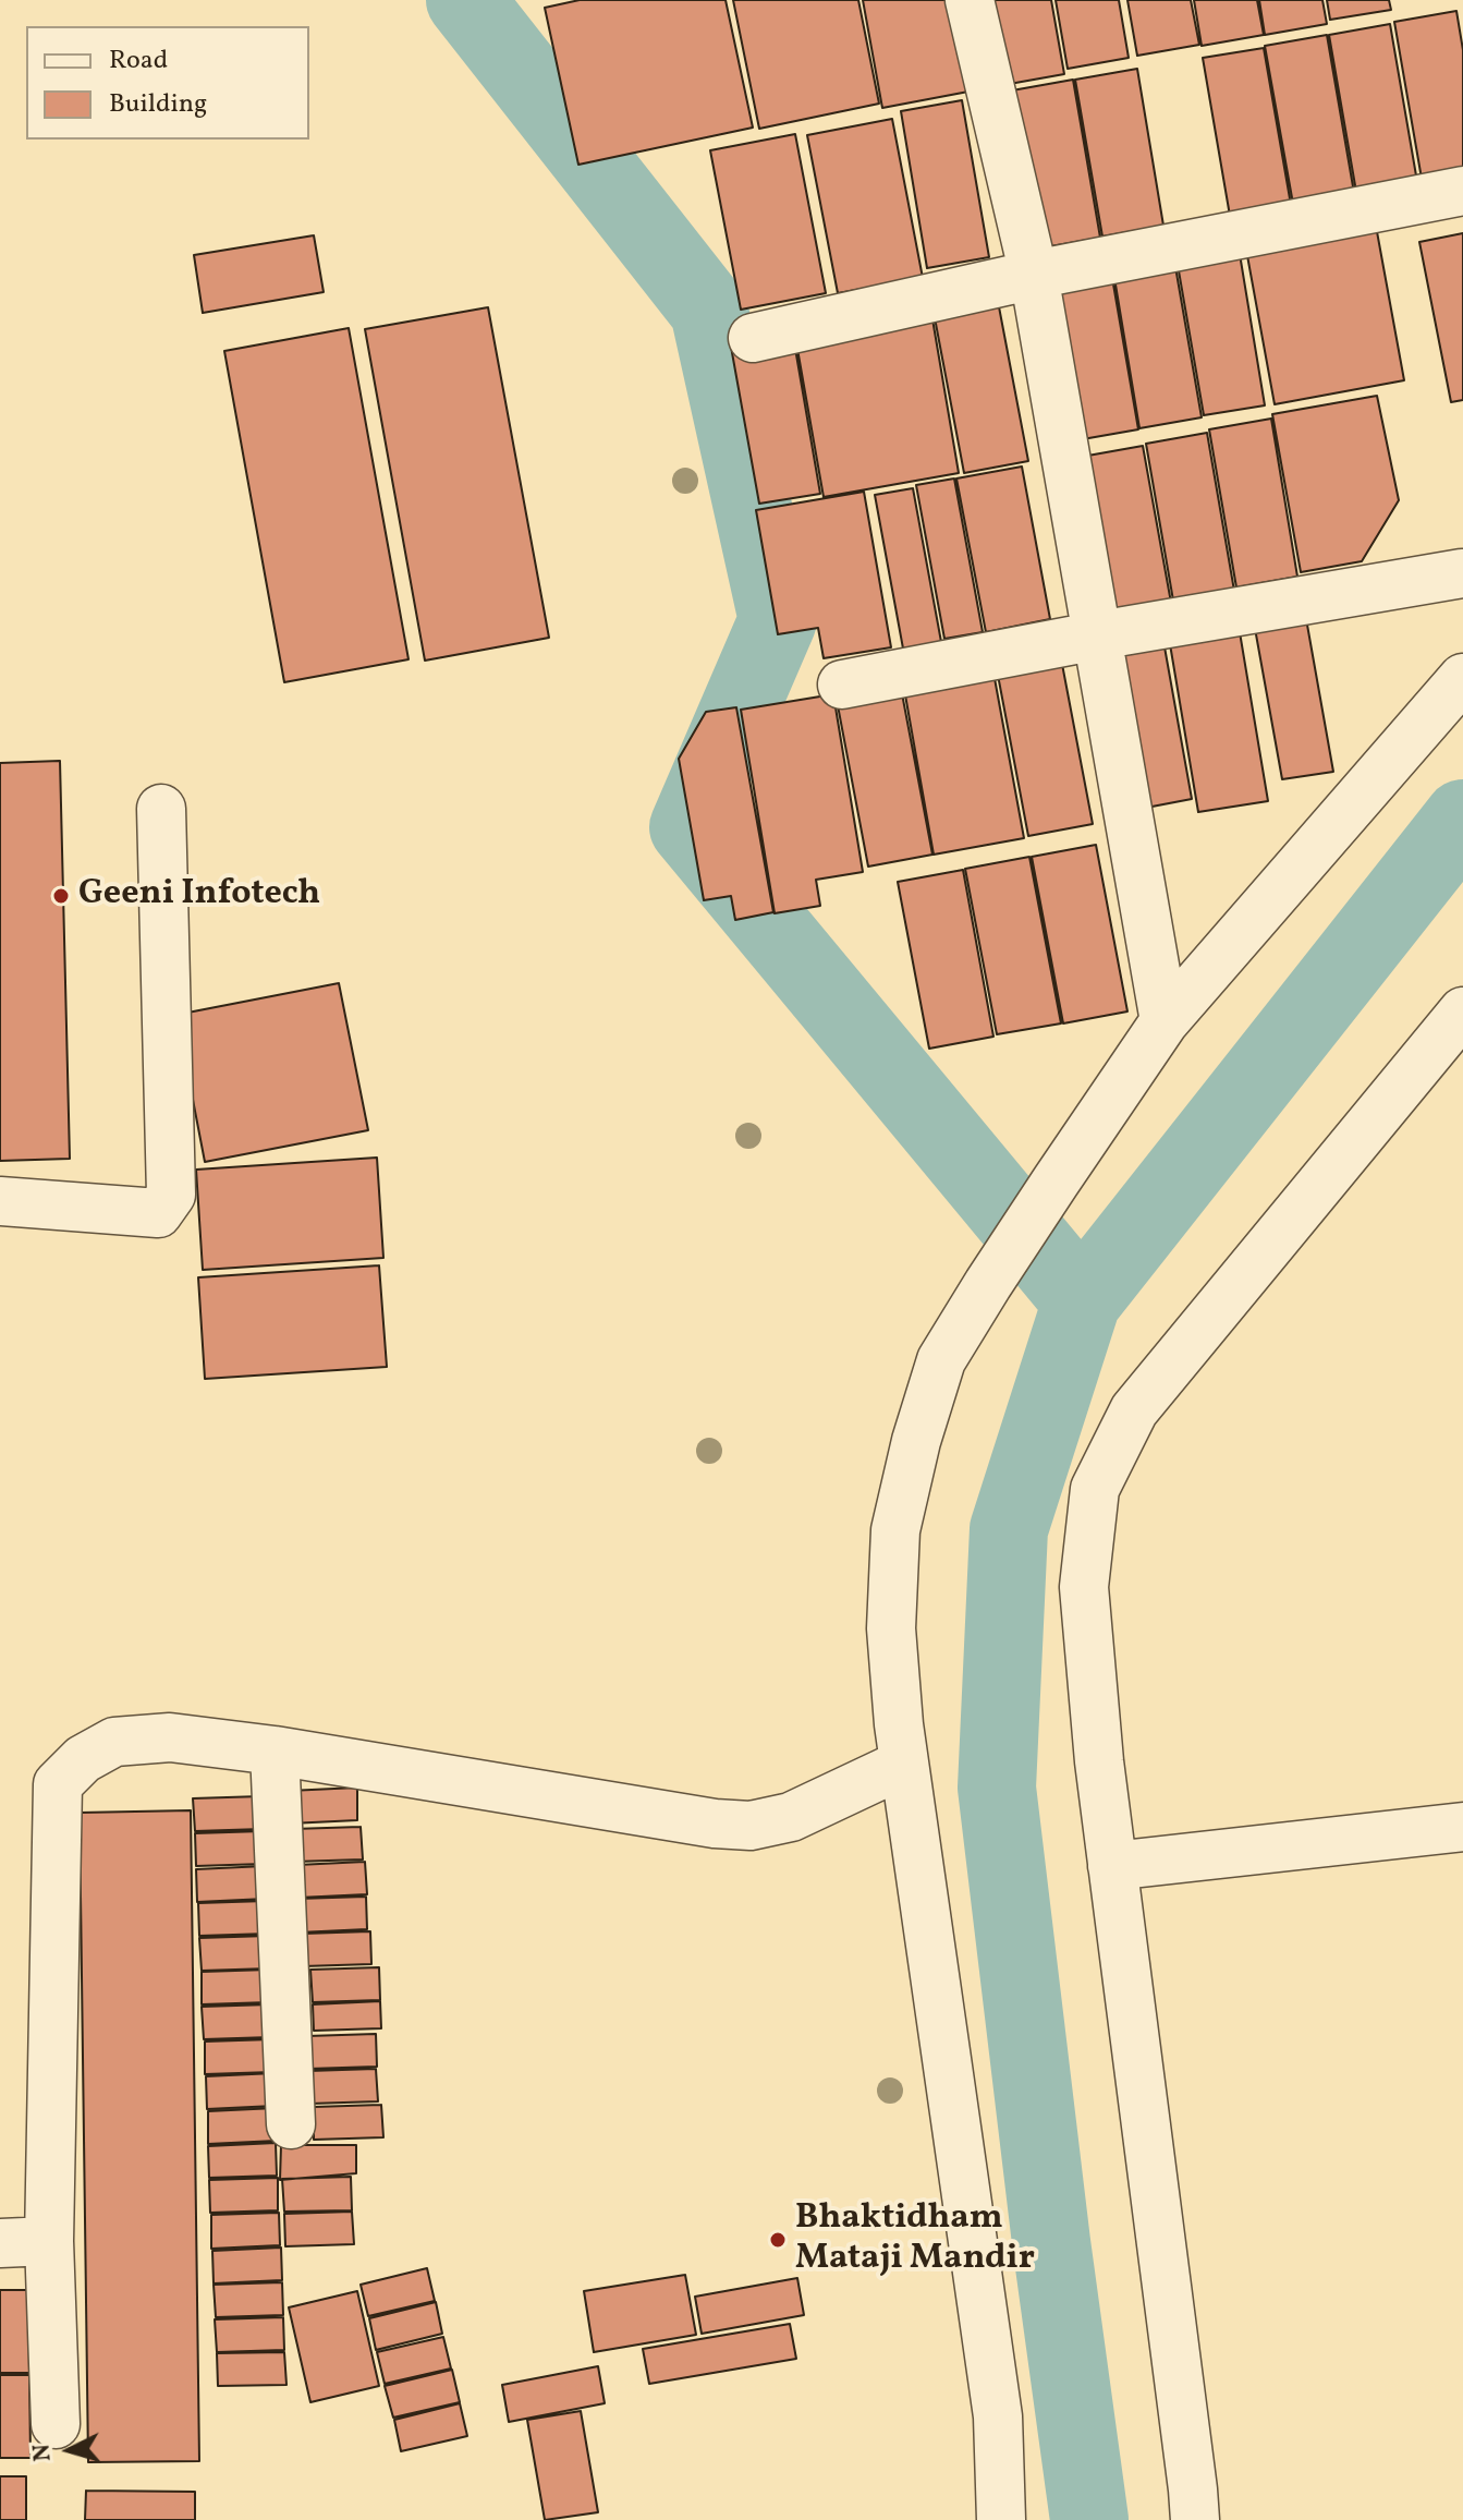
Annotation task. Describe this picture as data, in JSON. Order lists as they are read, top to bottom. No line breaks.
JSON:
{"places":["Geeni Infotech","Bhaktidham Mataji Mandir"],"legend":["Road","Building"],"north":"left"}
